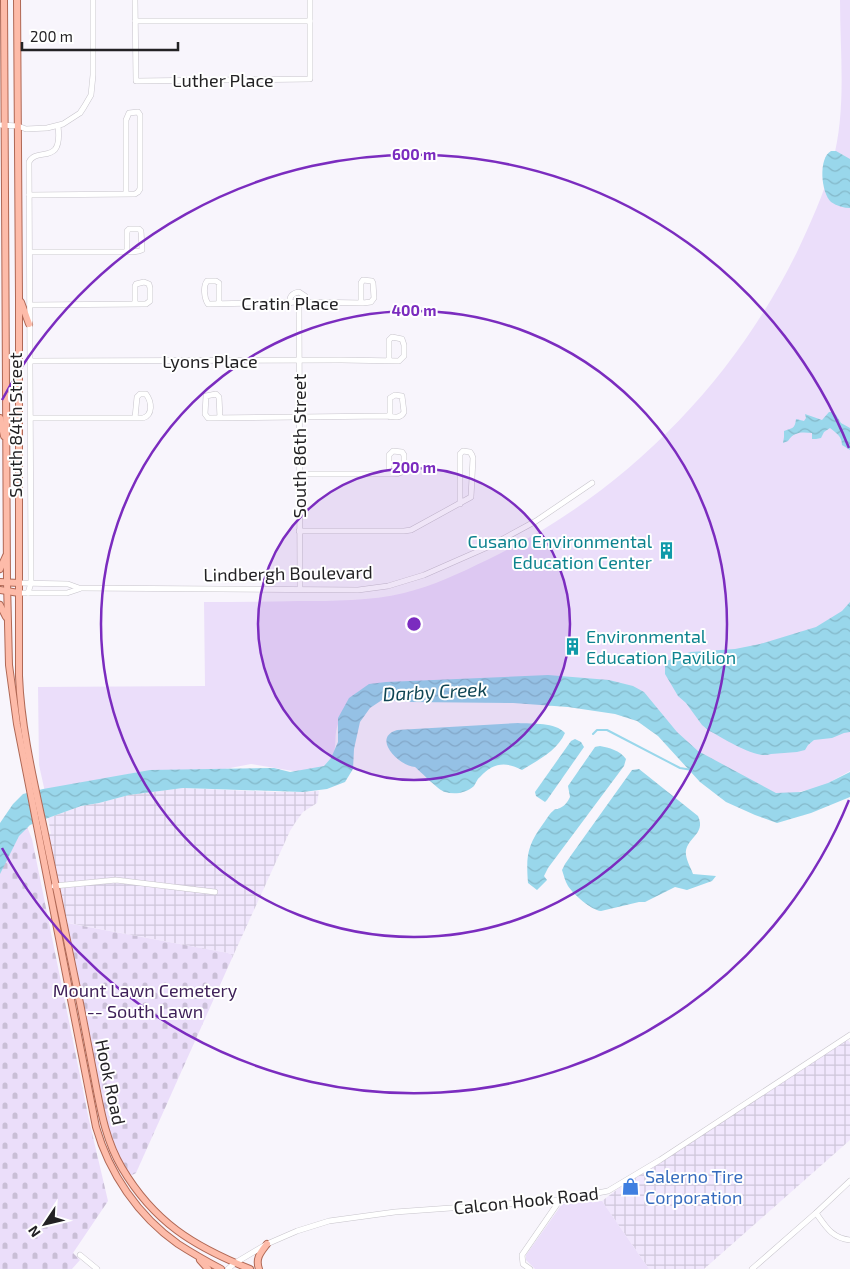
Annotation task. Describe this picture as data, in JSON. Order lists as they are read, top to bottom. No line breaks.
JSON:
{"streets":{"main road":["South 84th Street","Lindbergh Boulevard","Hook Road"],"street":["Luther Place","Cratin Place","Lyons Place","South 86th Street","Calcon Hook Road"]},"crossings":[["Cratin Place","South 86th Street"],["Lyons Place","South 84th Street"],["Lyons Place","South 86th Street"],["South 84th Street","Lindbergh Boulevard"],["South 84th Street","Hook Road"],["South 86th Street","Lindbergh Boulevard"],["Hook Road","Calcon Hook Road"]],"water":["Darby Creek"],"parks":["Mount Lawn Cemetery -- South Lawn"],"places":{"building":["Cusano Environmental Education Center","Environmental Education Pavilion"],"shop":["Salerno Tire Corporation"]},"scale_bar":"200 m","north":"bottom left","rings":["600 m","400 m","200 m"]}
